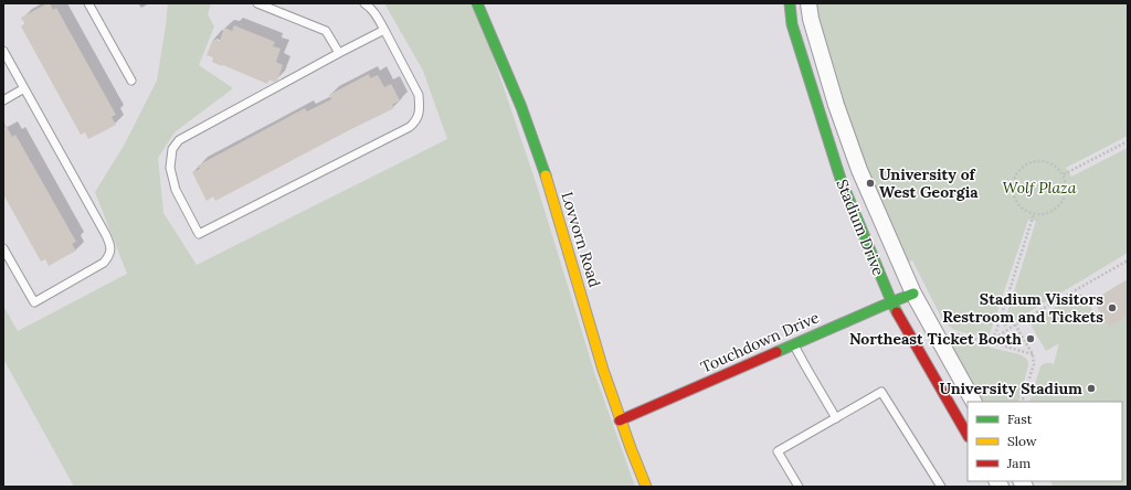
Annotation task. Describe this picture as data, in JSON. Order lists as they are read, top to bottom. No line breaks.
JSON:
{"streets":{"street":["Stadium Drive","Lovvorn Road","Touchdown Drive"]},"crossings":[["Stadium Drive","Touchdown Drive"],["Lovvorn Road","Touchdown Drive"]],"parks":["Wolf Plaza"],"places":["University of West Georgia","Stadium Visitors Restroom and Tickets","Northeast Ticket Booth","University Stadium"],"legend":["Fast","Slow","Jam"]}
